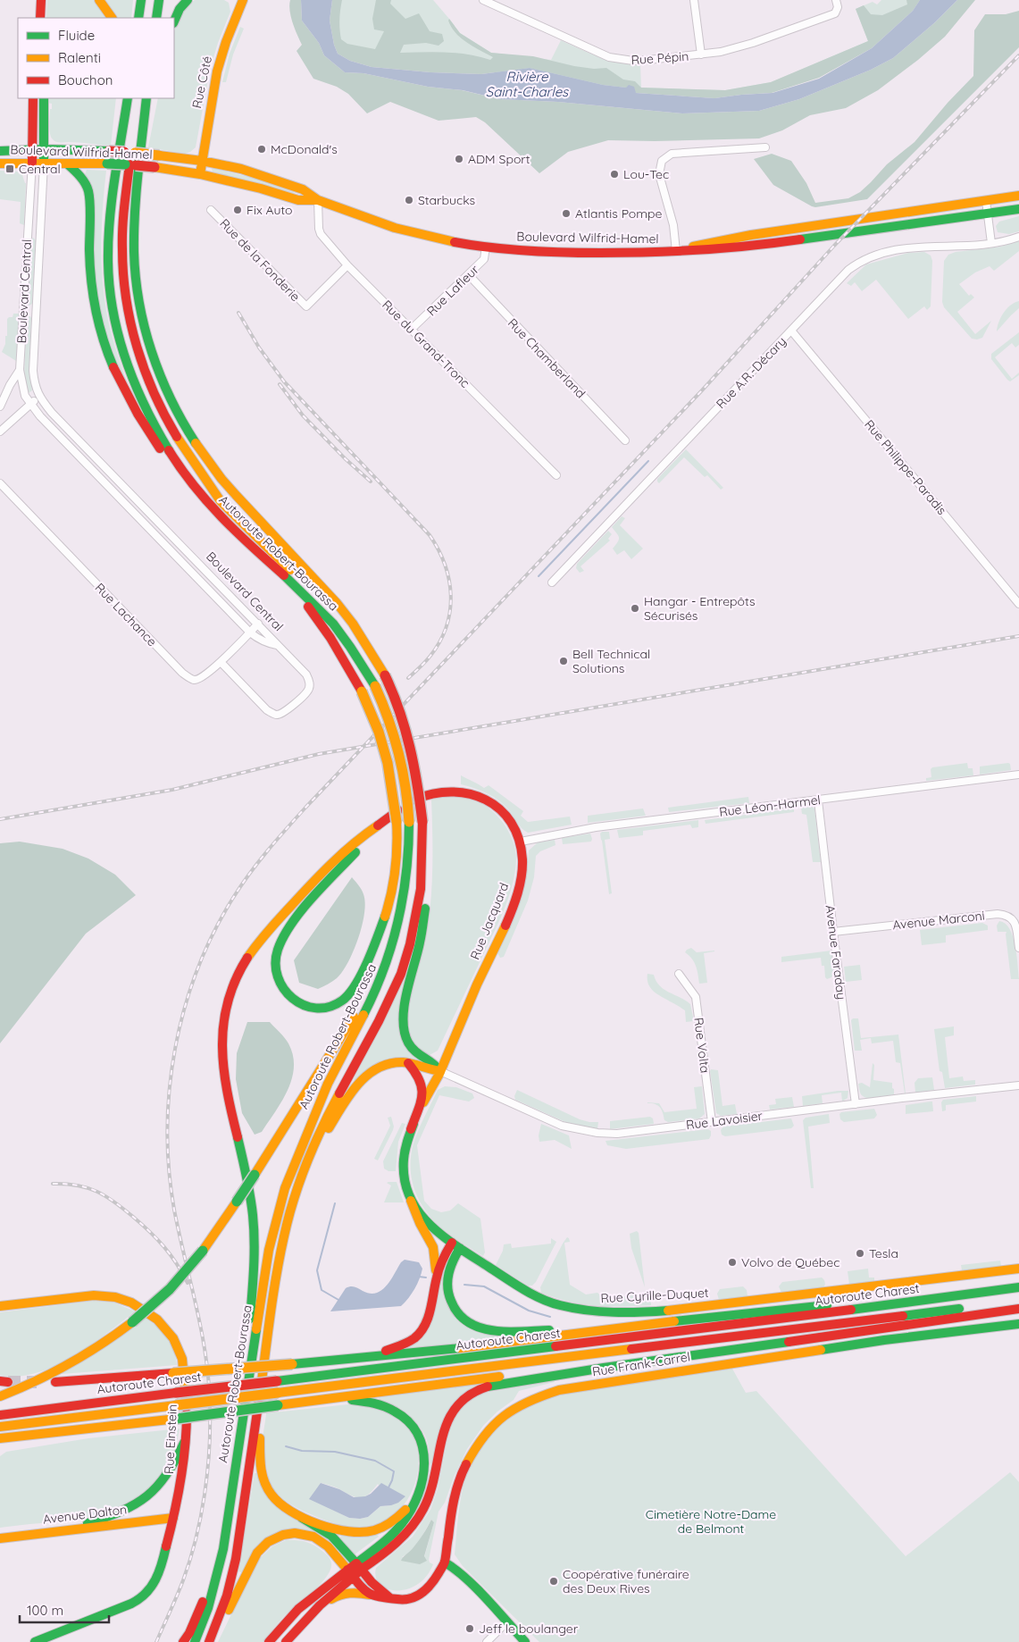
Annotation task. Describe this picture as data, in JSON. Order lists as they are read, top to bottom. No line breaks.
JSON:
{"streets":{"main road":["Rue Côté","Boulevard Wilfrid-Hamel","Boulevard Central","Autoroute Robert-Bourassa","Rue Jacquard","Autoroute Charest","Rue Cyrille-Duquet","Rue Frank-Carrel","Rue Einstein","Avenue Dalton"],"street":["Rue Pépin","Rue de la Fonderie","Rue Lafleur","Rue du Grand-Tronc","Rue Chamberland","Rue A.R.-Décary","Rue Philippe-Paradis","Rue Lachance","Rue Léon-Harmel","Avenue Marconi","Avenue Faraday","Rue Volta","Rue Lavoisier"]},"crossings":[["Rue Côté","Boulevard Wilfrid-Hamel"],["Boulevard Wilfrid-Hamel","Rue Lafleur"],["Boulevard Wilfrid-Hamel","Boulevard Central"],["Boulevard Wilfrid-Hamel","Rue du Grand-Tronc"],["Rue de la Fonderie","Rue du Grand-Tronc"],["Rue Lafleur","Rue du Grand-Tronc"],["Rue Lafleur","Rue Chamberland"],["Boulevard Central","Rue Lachance"],["Rue A.R.-Décary","Rue Philippe-Paradis"],["Autoroute Robert-Bourassa","Rue Jacquard"],["Rue Léon-Harmel","Rue Jacquard"],["Rue Léon-Harmel","Avenue Faraday"],["Avenue Marconi","Avenue Faraday"],["Rue Jacquard","Rue Lavoisier"],["Rue Jacquard","Rue Cyrille-Duquet"],["Avenue Faraday","Rue Lavoisier"],["Rue Volta","Rue Lavoisier"],["Rue Lavoisier","Rue Cyrille-Duquet"],["Rue Einstein","Avenue Dalton"]],"water":["Rivière Saint-Charles"],"parks":["Cimetière Notre-Dame de Belmont"],"places":{"other":["McDonald's","ADM Sport","Lou-Tec","Starbucks","Fix Auto","Atlantis Pompe","Hangar - Entrepôts Sécurisés","Bell Technical Solutions","Tesla","Volvo de Québec","Coopérative funéraire des Deux Rives","Jeff le boulanger"],"transit":["Central"]},"legend":["Fluide","Ralenti","Bouchon"],"scale_bar":"100 m"}
